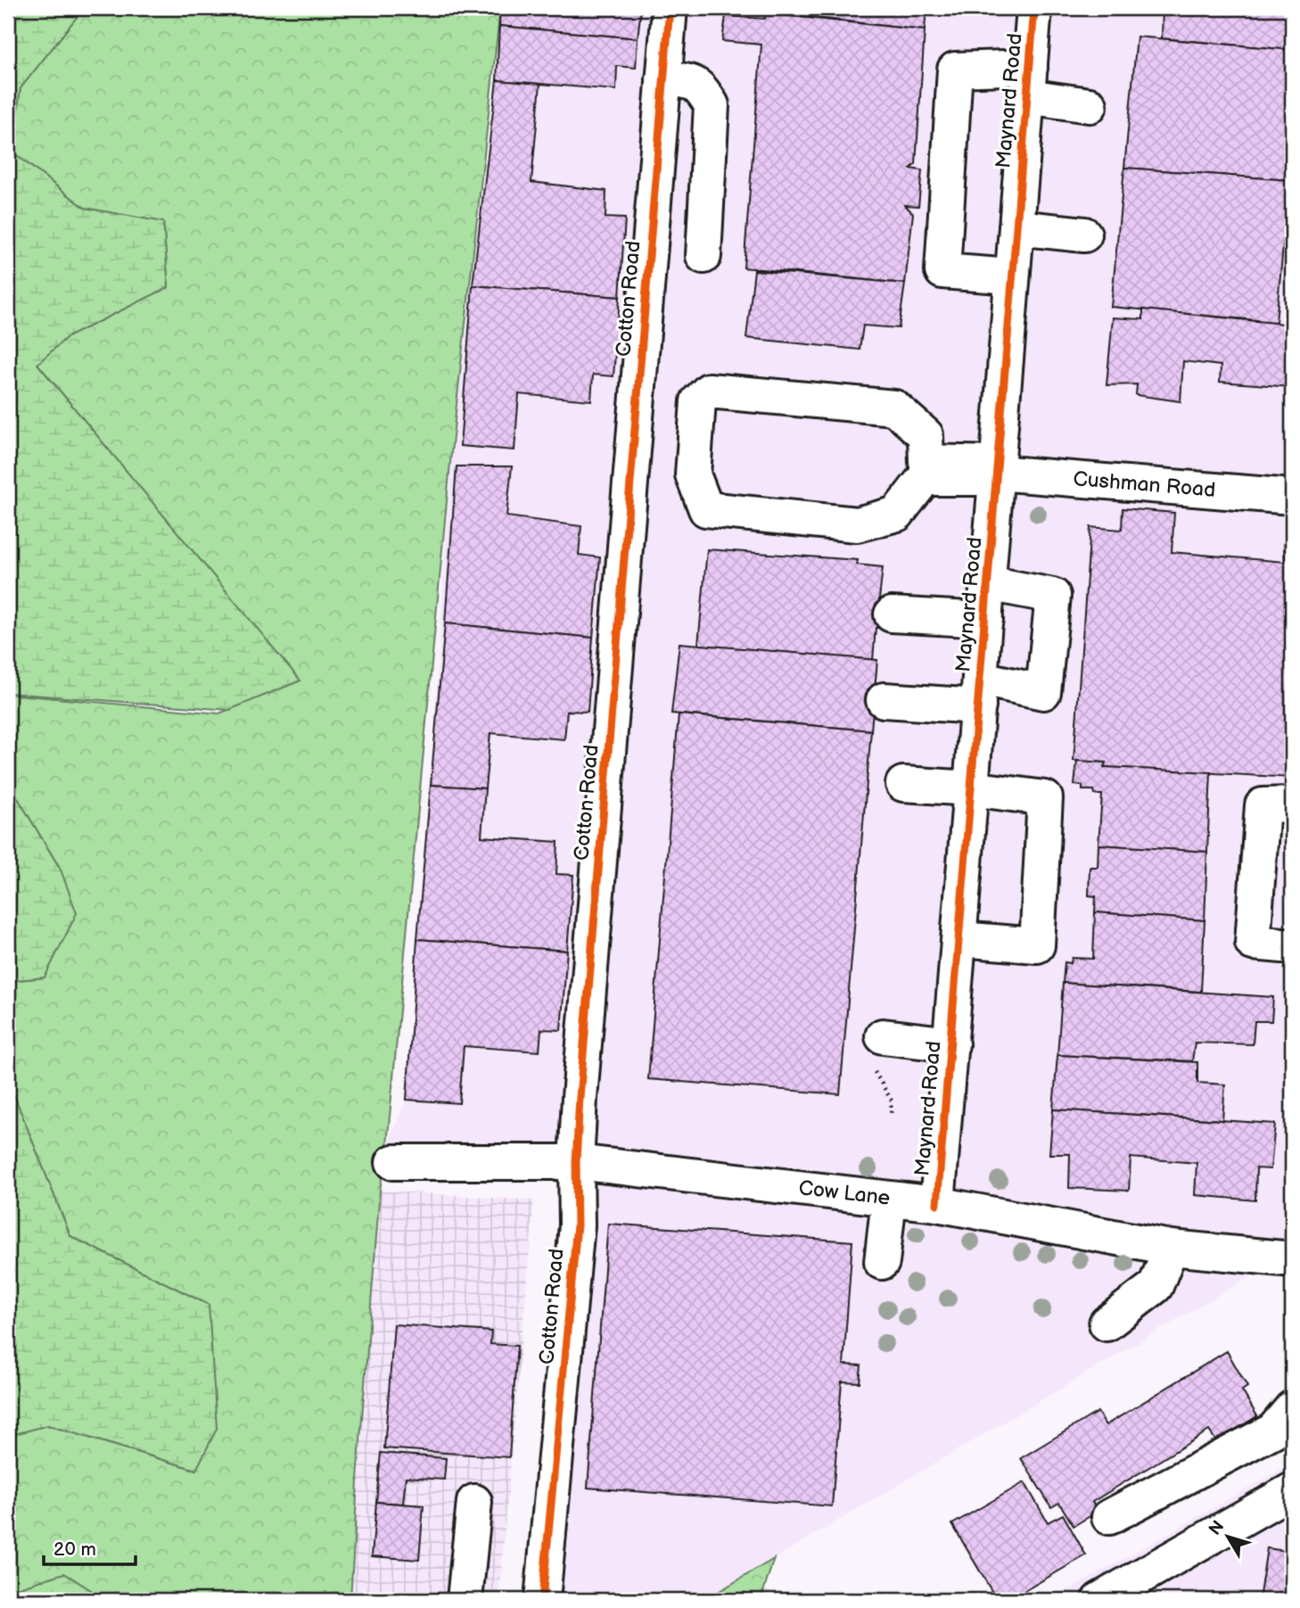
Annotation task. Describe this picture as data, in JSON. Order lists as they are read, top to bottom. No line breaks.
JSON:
{"streets":{"street":["Maynard Road","Cotton Road","Cushman Road","Cow Lane"]},"crossings":[["Maynard Road","Cushman Road"],["Maynard Road","Cow Lane"],["Cotton Road","Cow Lane"]],"scale_bar":"20 m","north":"top left"}
